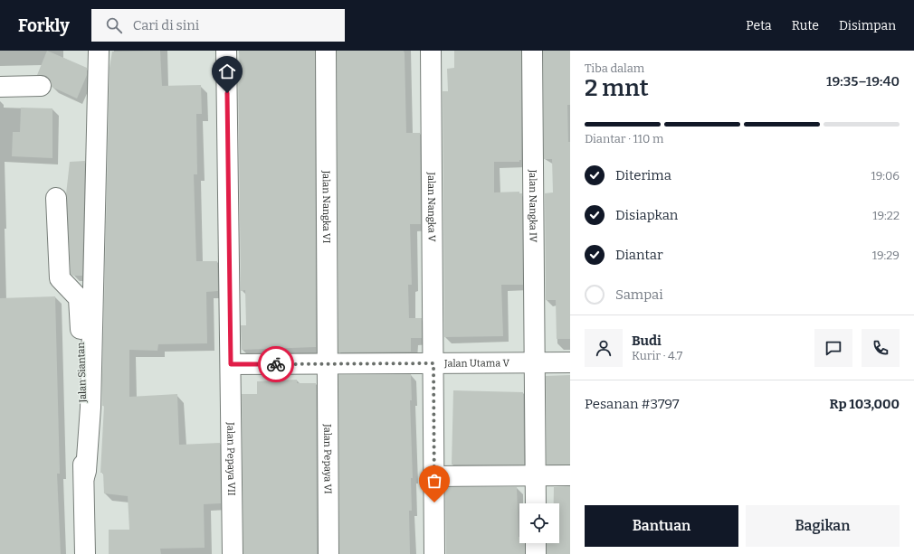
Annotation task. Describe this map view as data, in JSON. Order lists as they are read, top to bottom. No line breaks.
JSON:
{"streets":{"street":["Jalan Nangka IV","Jalan Nangka VI","Jalan Nangka V","Jalan Utama V","Jalan Siantan","Jalan Pepaya VII","Jalan Pepaya VI"]},"crossings":[["Jalan Nangka IV","Jalan Utama V"],["Jalan Nangka VI","Jalan Utama V"],["Jalan Nangka VI","Jalan Pepaya VI"],["Jalan Nangka V","Jalan Utama V"],["Jalan Utama V","Jalan Pepaya VII"],["Jalan Utama V","Jalan Pepaya VI"]],"page":{"header":"Forkly","search":"Cari di sini","nav":["Peta","Rute","Disimpan"],"heading":["2 mnt","Tiba dalam","19:35–19:40"],"panel":["Budi","Kurir · 4.7","Pesanan #3797","Rp 103,000"],"bar":"Diantar · 110 m","list":[["Diterima","19:06"],["Disiapkan","19:22"],["Diantar","19:29"],"Sampai"],"buttons":["Bantuan","Bagikan"]}}
